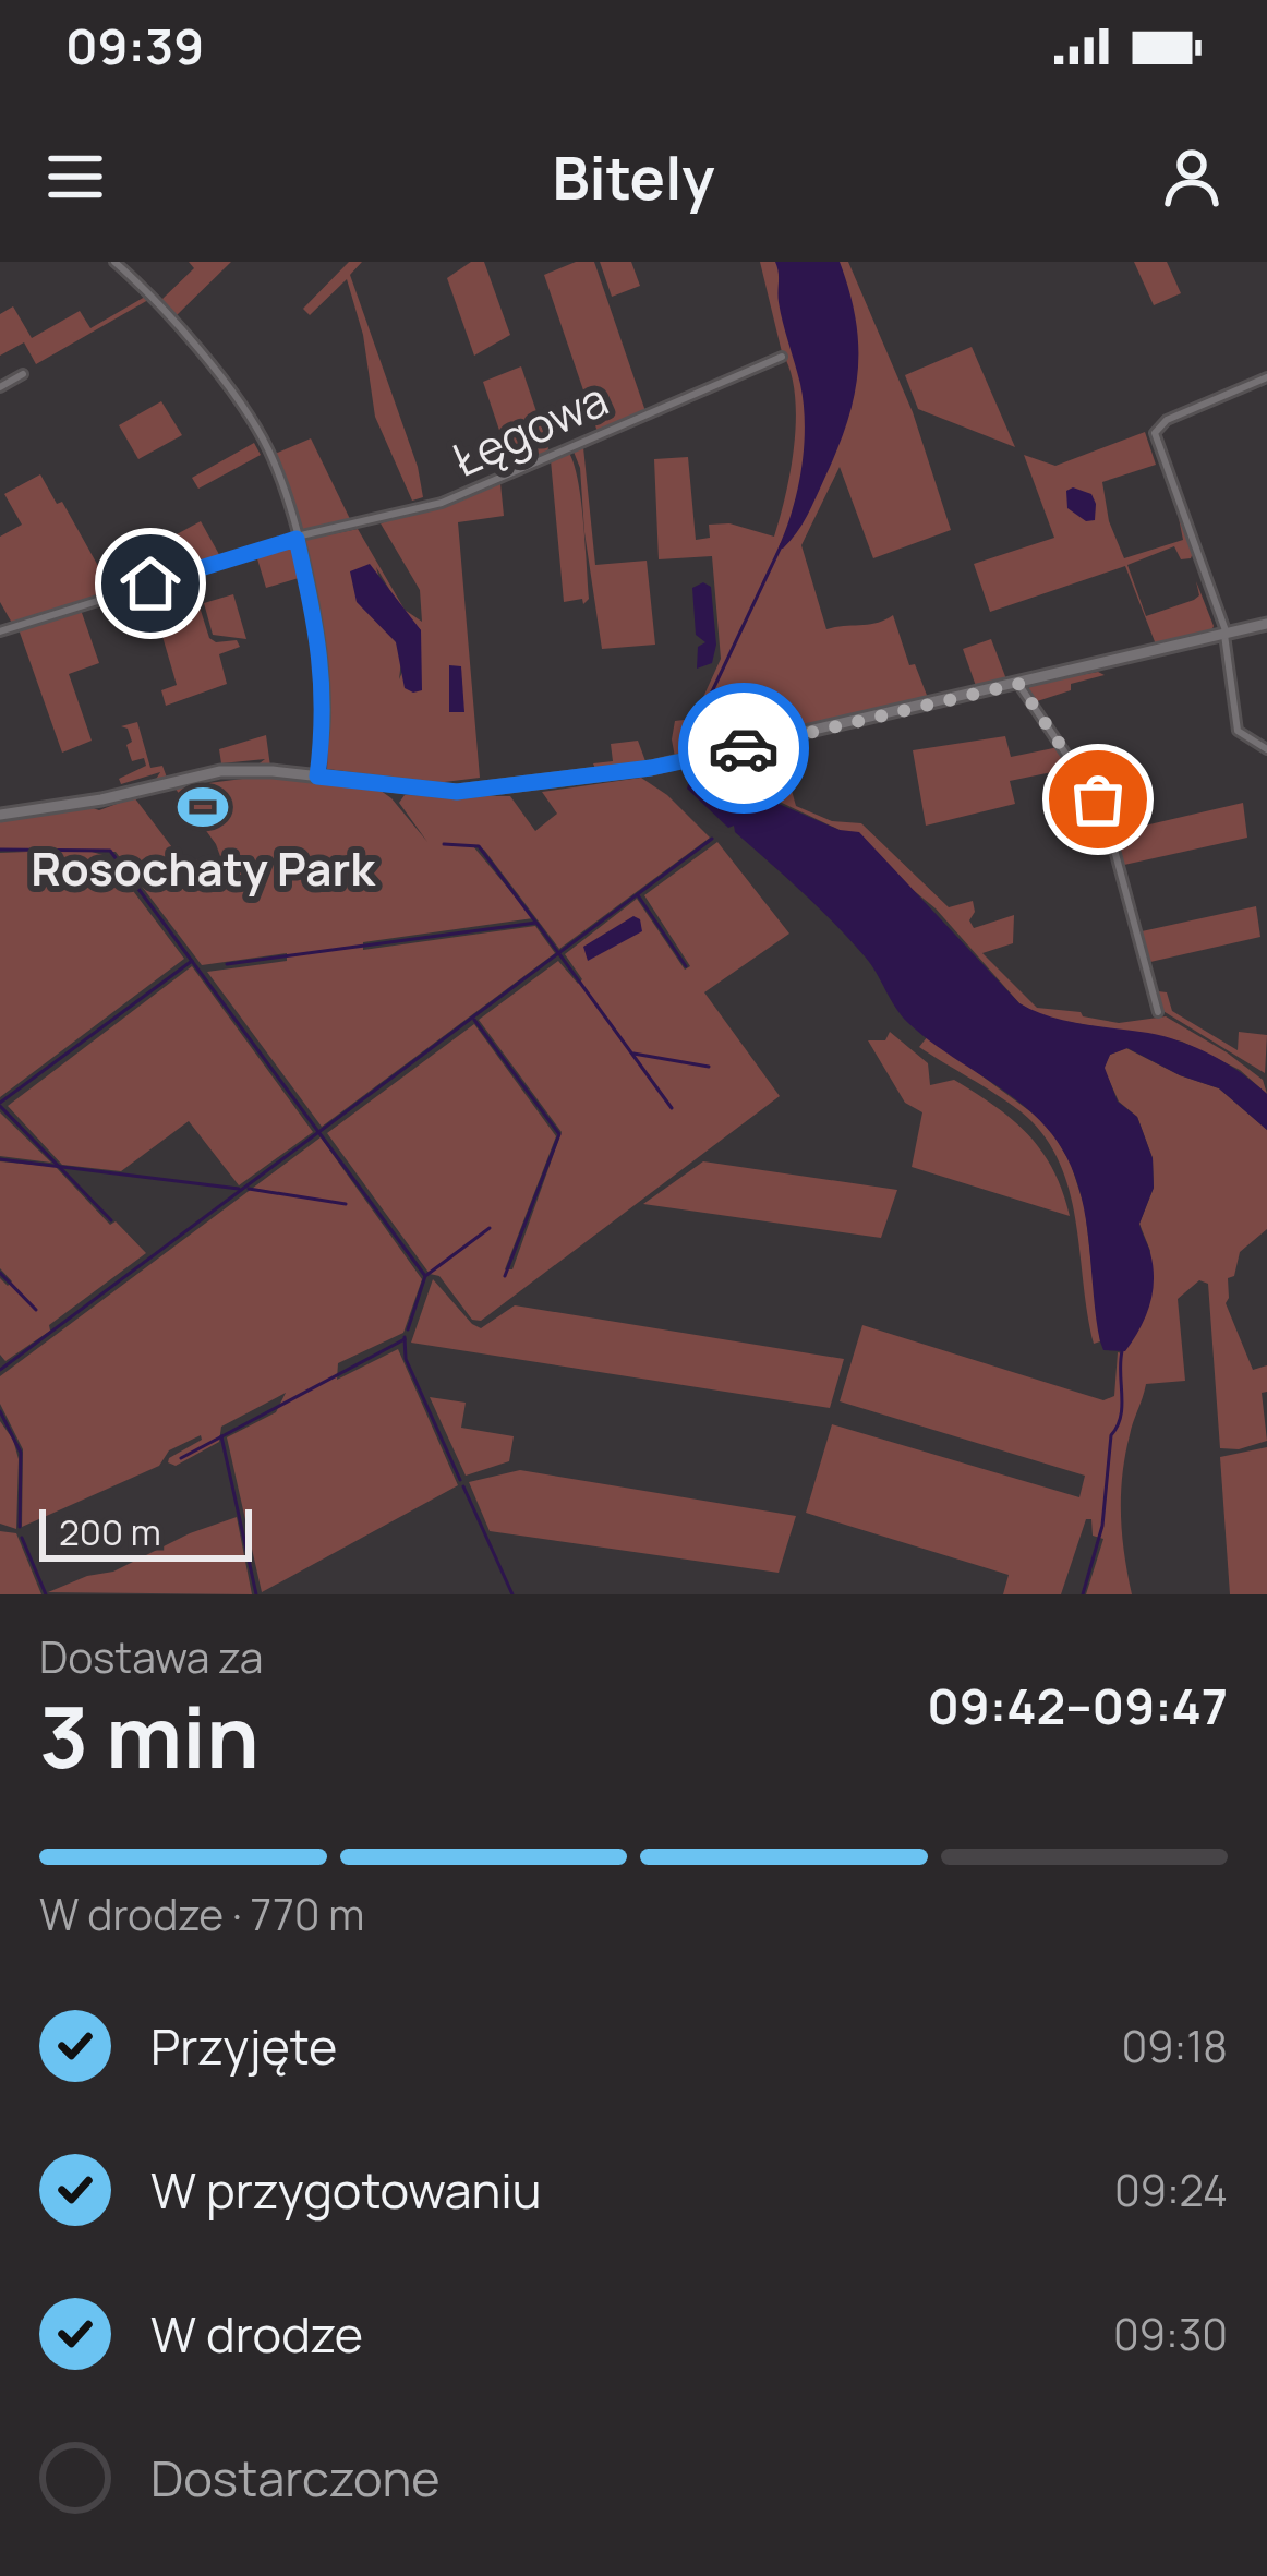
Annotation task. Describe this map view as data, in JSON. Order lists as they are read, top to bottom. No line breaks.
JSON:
{"streets":{"street":["Łęgowa"]},"places":{"sports":["Rosochaty Park"]},"scale_bar":"200 m","page":{"status":"09:39","header":"Bitely","scale":"200 m","heading":["3 min","Dostawa za","09:42–09:47"],"bar":"W drodze · 770 m","list":[["Przyjęte","09:18"],["W przygotowaniu","09:24"],["W drodze","09:30"],"Dostarczone"]}}
